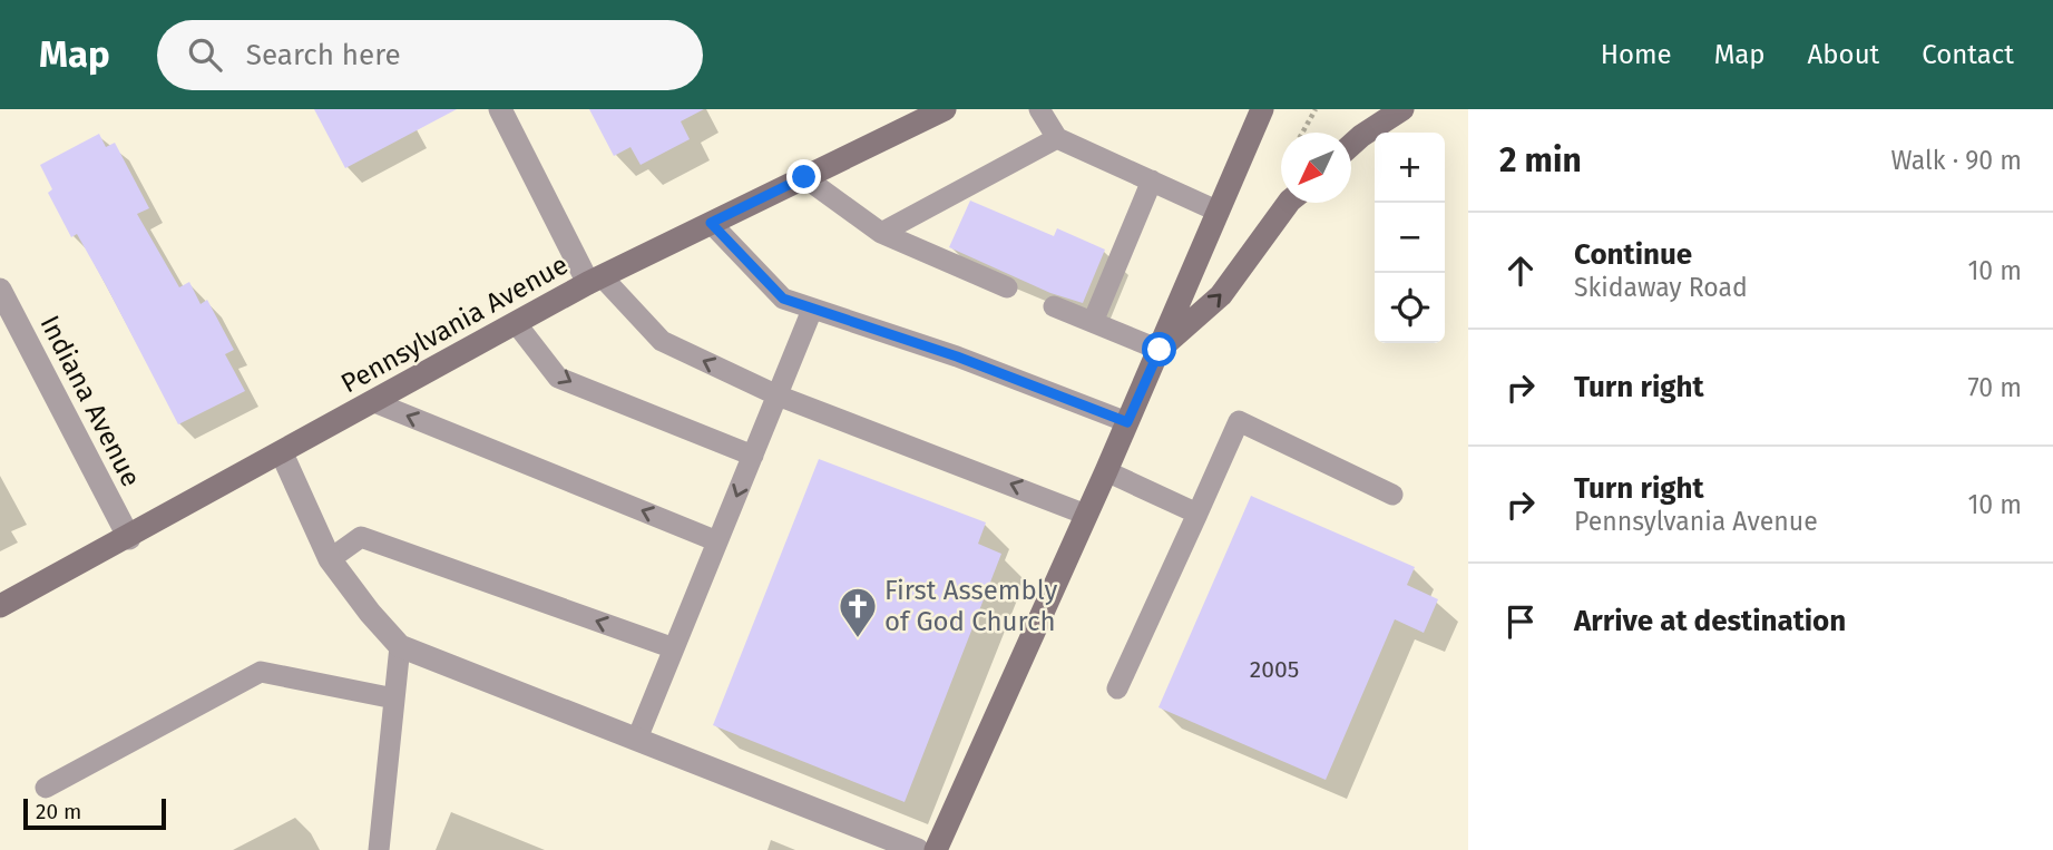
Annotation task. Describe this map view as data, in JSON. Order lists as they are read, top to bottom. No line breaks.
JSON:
{"streets":{"main road":["Pennsylvania Avenue"],"street":["Indiana Avenue"]},"crossings":[["Pennsylvania Avenue","Indiana Avenue"]],"places":{"church":["First Assembly of God Church"]},"house_numbers":["2005"],"scale_bar":"20 m","north":"bottom left","page":{"header":"Map","search":"Search here","nav":["Home","Map","About","Contact"],"heading":["2 min","Walk · 90 m"],"map_buttons":["+","−"],"list":[["Continue","Skidaway Road","10 m"],["Turn right","70 m"],["Turn right","Pennsylvania Avenue","10 m"],"Arrive at destination"],"scale":"20 m"}}
